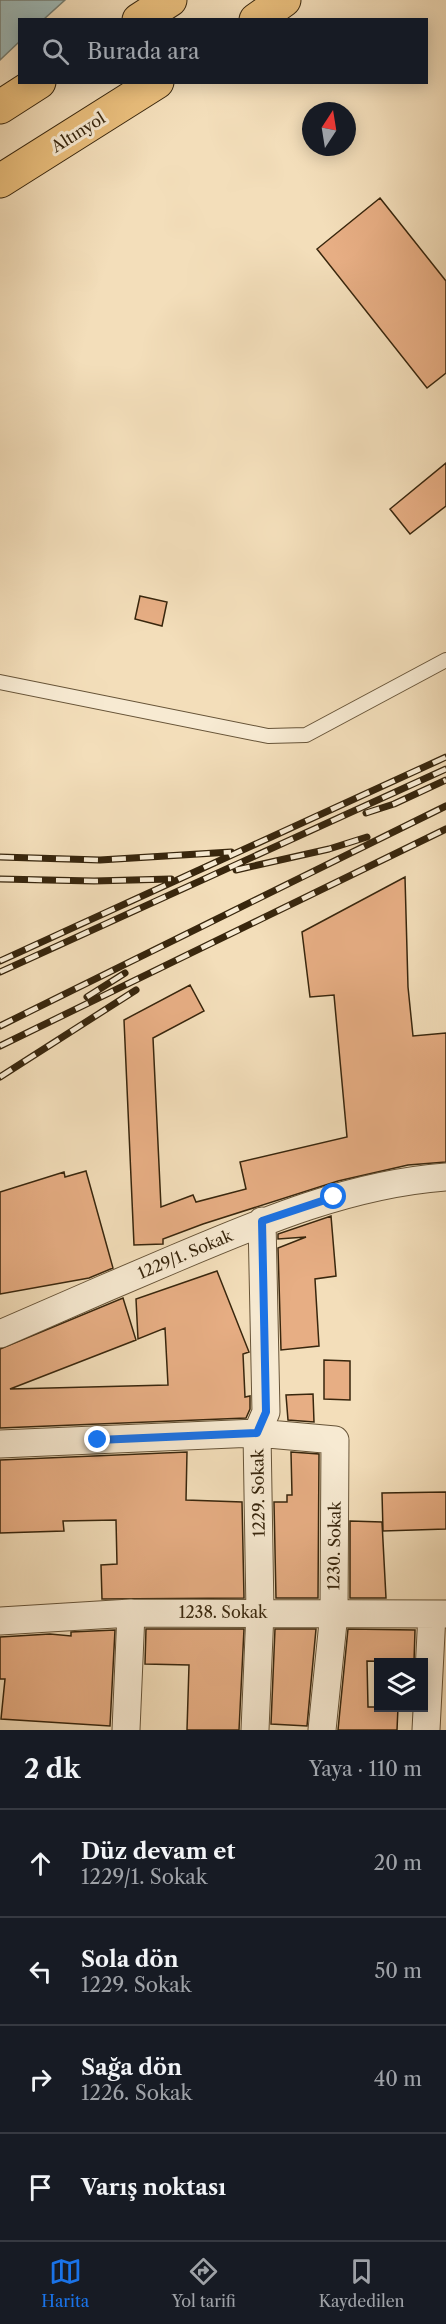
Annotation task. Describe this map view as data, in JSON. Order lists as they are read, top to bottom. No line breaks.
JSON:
{"streets":{"highway":["Altınyol"],"street":["1229/1. Sokak","1229. Sokak","1230. Sokak","1238. Sokak"]},"crossings":[["1229/1. Sokak","1229. Sokak"],["1229. Sokak","1230. Sokak"],["1229. Sokak","1238. Sokak"],["1230. Sokak","1238. Sokak"]],"north":"top","page":{"search":"Burada ara","heading":["2 dk","Yaya · 110 m"],"list":[["Düz devam et","1229/1. Sokak","20 m"],["Sola dön","1229. Sokak","50 m"],["Sağa dön","1226. Sokak","40 m"],"Varış noktası"],"nav":["Harita","Yol tarifi","Kaydedilen"]}}
